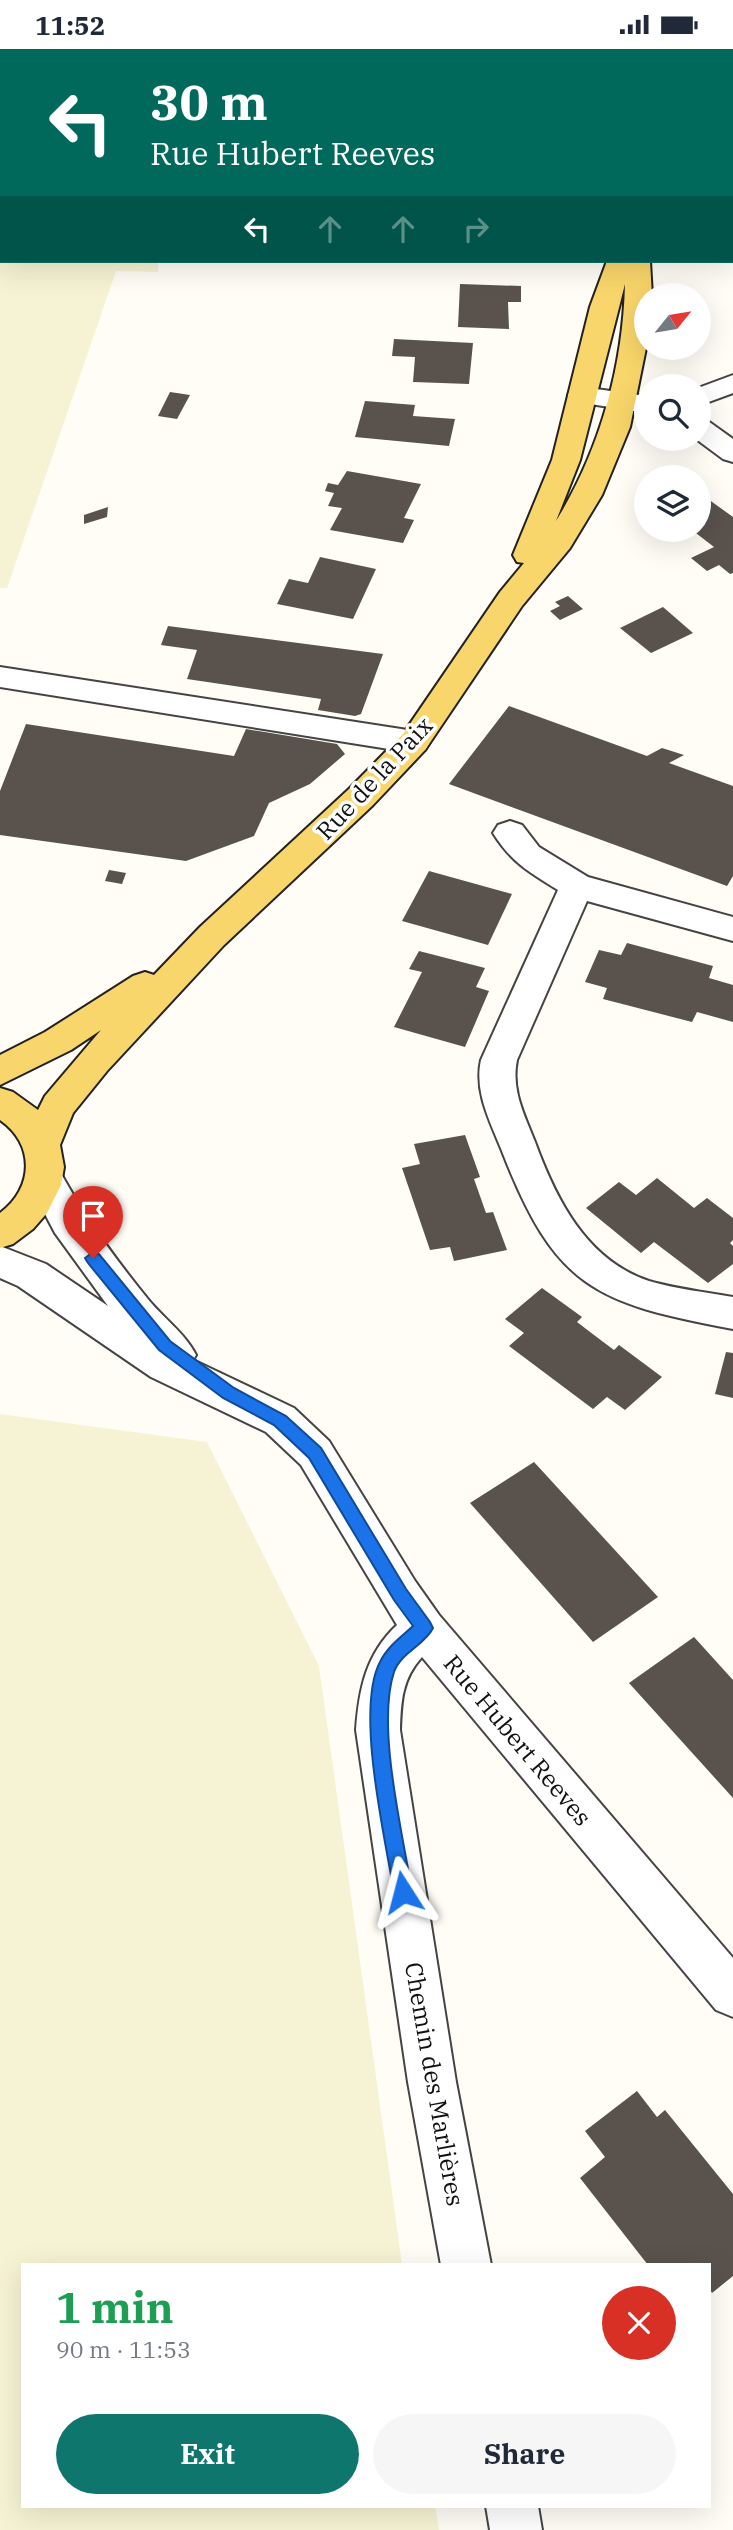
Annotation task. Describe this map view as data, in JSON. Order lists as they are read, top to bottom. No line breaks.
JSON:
{"streets":{"main road":["Rue de la Paix"],"street":["Rue Hubert Reeves","Chemin des Marlières"]},"crossings":[["Rue de la Paix","Rue Hubert Reeves"],["Rue Hubert Reeves","Chemin des Marlières"]],"north":"top right","page":{"status":"11:52","turn":["30 m","Rue Hubert Reeves"],"heading":["1 min","90 m · 11:53"],"buttons":["Exit","Share"]}}
